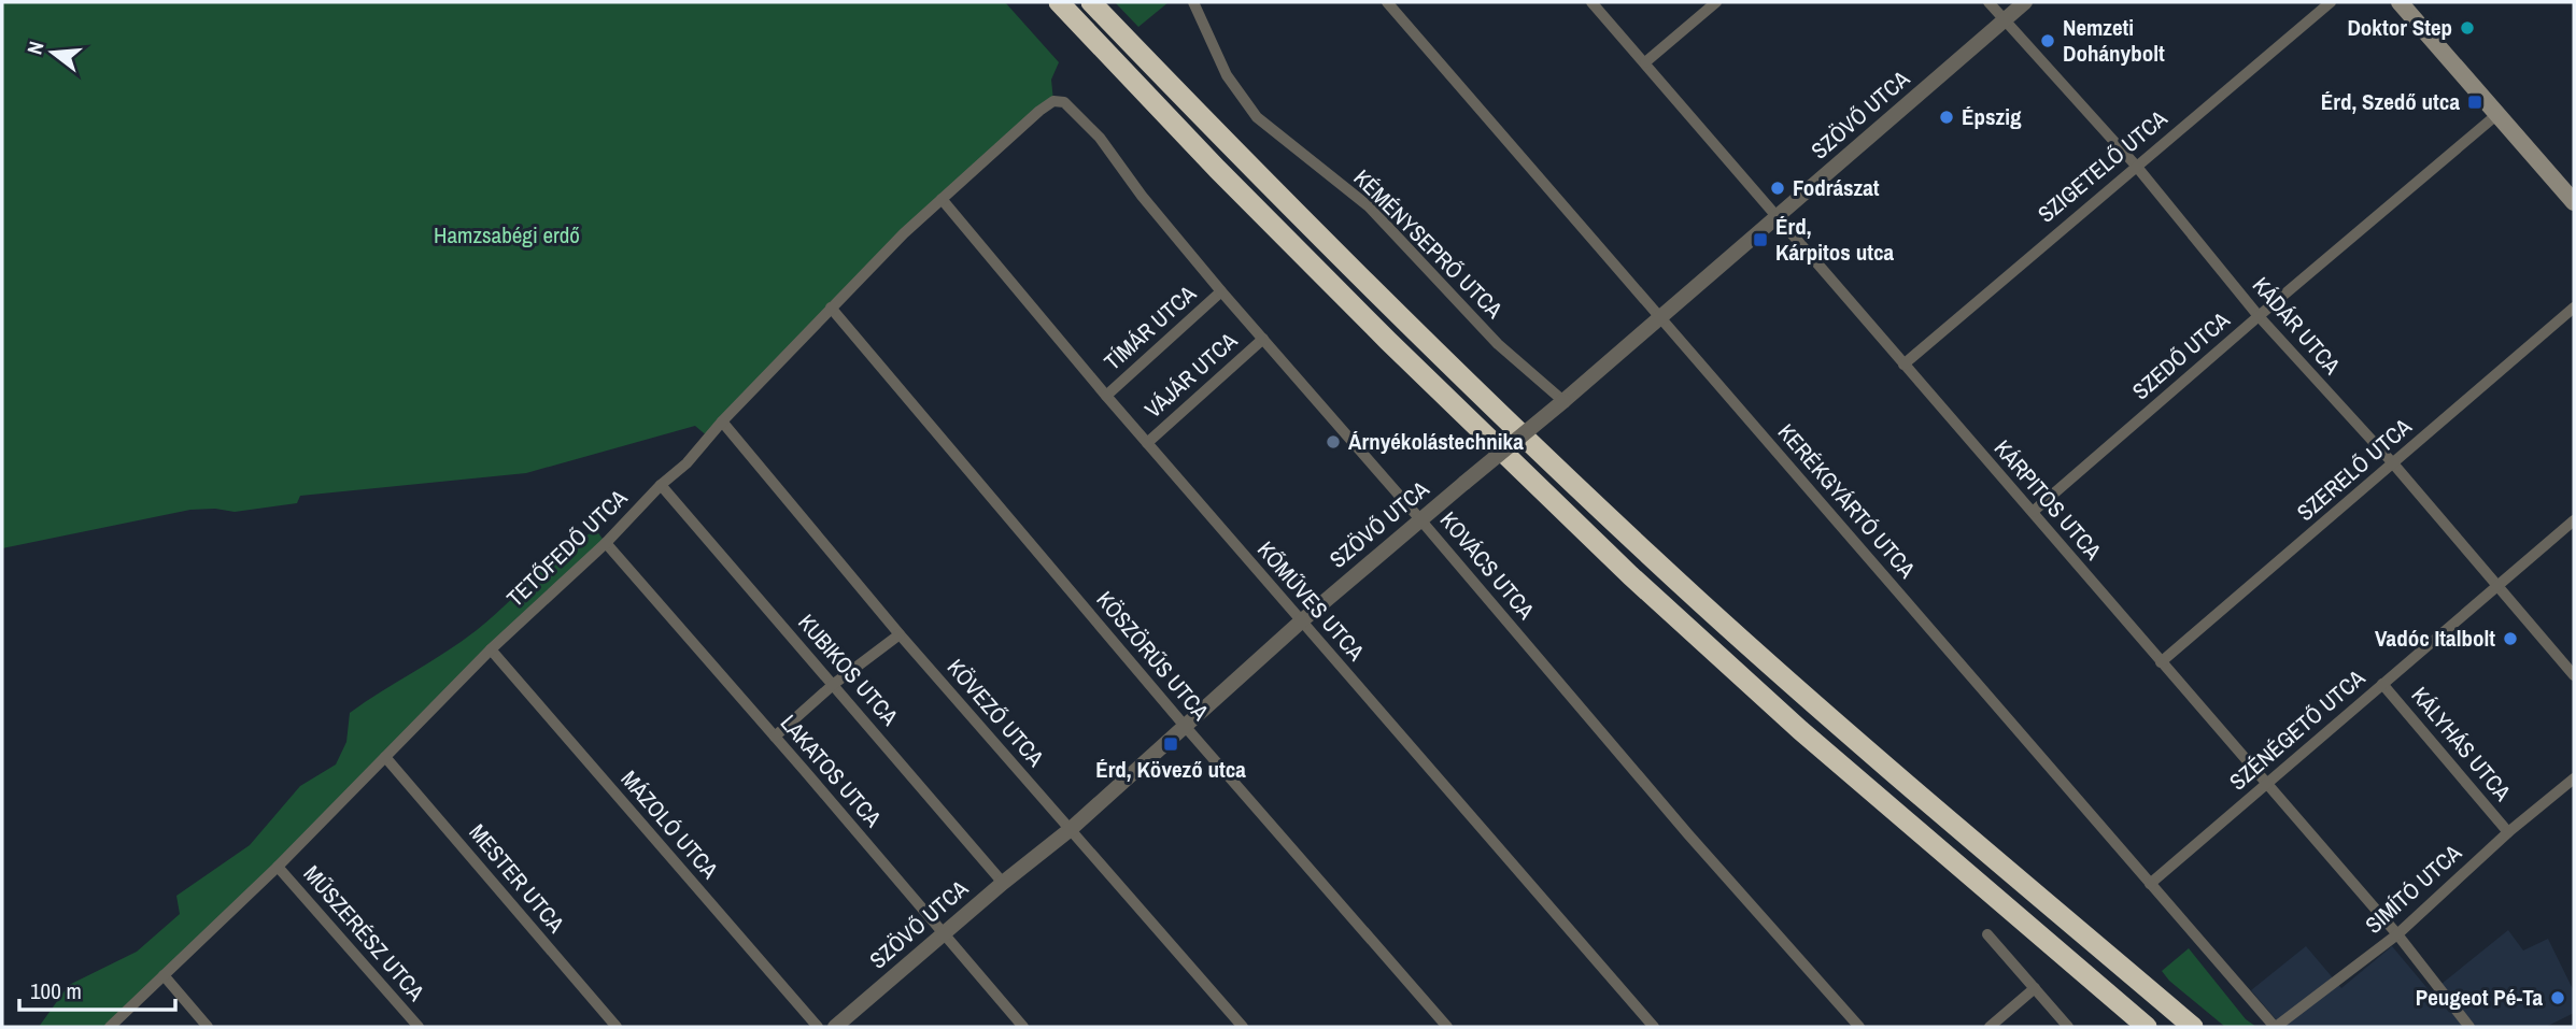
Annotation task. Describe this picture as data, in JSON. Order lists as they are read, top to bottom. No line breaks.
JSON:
{"streets":{"street":["SZÖVŐ UTCA","SZIGETELŐ UTCA","KÉMÉNYSEPRŐ UTCA","KÁDÁR UTCA","TÍMÁR UTCA","SZEDŐ UTCA","VÁJÁR UTCA","SZERELŐ UTCA","KÁRPITOS UTCA","KERÉKGYÁRTÓ UTCA","TETŐFEDŐ UTCA","KOVÁCS UTCA","KŐMŰVES UTCA","KÖSZÖRŰS UTCA","KUBIKOS UTCA","KÖVEZŐ UTCA","SZÉNÉGETŐ UTCA","KÁLYHÁS UTCA","LAKATOS UTCA","MÁZOLÓ UTCA","MESTER UTCA","SIMÍTÓ UTCA","MŰSZERÉSZ UTCA"]},"crossings":[["SZÖVŐ UTCA","KÉMÉNYSEPRŐ UTCA"],["SZÖVŐ UTCA","KÁDÁR UTCA"],["SZÖVŐ UTCA","KÁRPITOS UTCA"],["SZÖVŐ UTCA","KERÉKGYÁRTÓ UTCA"],["SZÖVŐ UTCA","KOVÁCS UTCA"],["SZÖVŐ UTCA","KŐMŰVES UTCA"],["SZÖVŐ UTCA","KÖSZÖRŰS UTCA"],["SZÖVŐ UTCA","KUBIKOS UTCA"],["SZÖVŐ UTCA","KÖVEZŐ UTCA"],["SZÖVŐ UTCA","LAKATOS UTCA"],["SZIGETELŐ UTCA","KÁDÁR UTCA"],["SZIGETELŐ UTCA","KÁRPITOS UTCA"],["KÁDÁR UTCA","SZEDŐ UTCA"],["KÁDÁR UTCA","SZERELŐ UTCA"],["KÁDÁR UTCA","SZÉNÉGETŐ UTCA"],["TÍMÁR UTCA","KOVÁCS UTCA"],["TÍMÁR UTCA","KŐMŰVES UTCA"],["SZEDŐ UTCA","KÁRPITOS UTCA"],["VÁJÁR UTCA","KOVÁCS UTCA"],["VÁJÁR UTCA","KŐMŰVES UTCA"],["SZERELŐ UTCA","KÁRPITOS UTCA"],["KÁRPITOS UTCA","SZÉNÉGETŐ UTCA"],["KÁRPITOS UTCA","SIMÍTÓ UTCA"],["KERÉKGYÁRTÓ UTCA","SZÉNÉGETŐ UTCA"],["KERÉKGYÁRTÓ UTCA","SIMÍTÓ UTCA"],["TETŐFEDŐ UTCA","KOVÁCS UTCA"],["TETŐFEDŐ UTCA","KŐMŰVES UTCA"],["TETŐFEDŐ UTCA","KÖSZÖRŰS UTCA"],["TETŐFEDŐ UTCA","KUBIKOS UTCA"],["TETŐFEDŐ UTCA","KÖVEZŐ UTCA"],["TETŐFEDŐ UTCA","LAKATOS UTCA"],["TETŐFEDŐ UTCA","MÁZOLÓ UTCA"],["TETŐFEDŐ UTCA","MESTER UTCA"],["TETŐFEDŐ UTCA","MŰSZERÉSZ UTCA"],["SZÉNÉGETŐ UTCA","KÁLYHÁS UTCA"],["KÁLYHÁS UTCA","SIMÍTÓ UTCA"]],"parks":["Hamzsabégi erdő"],"places":{"other":["Doktor Step","Nemzeti Dohánybolt","Épszig","Fodrászat","Árnyékolástechnika","Vadóc Italbolt","Peugeot Pé-Ta"],"transit":["Érd, Szedő utca","Érd, Kárpitos utca","Érd, Kövező utca"]},"scale_bar":"100 m","north":"left"}
